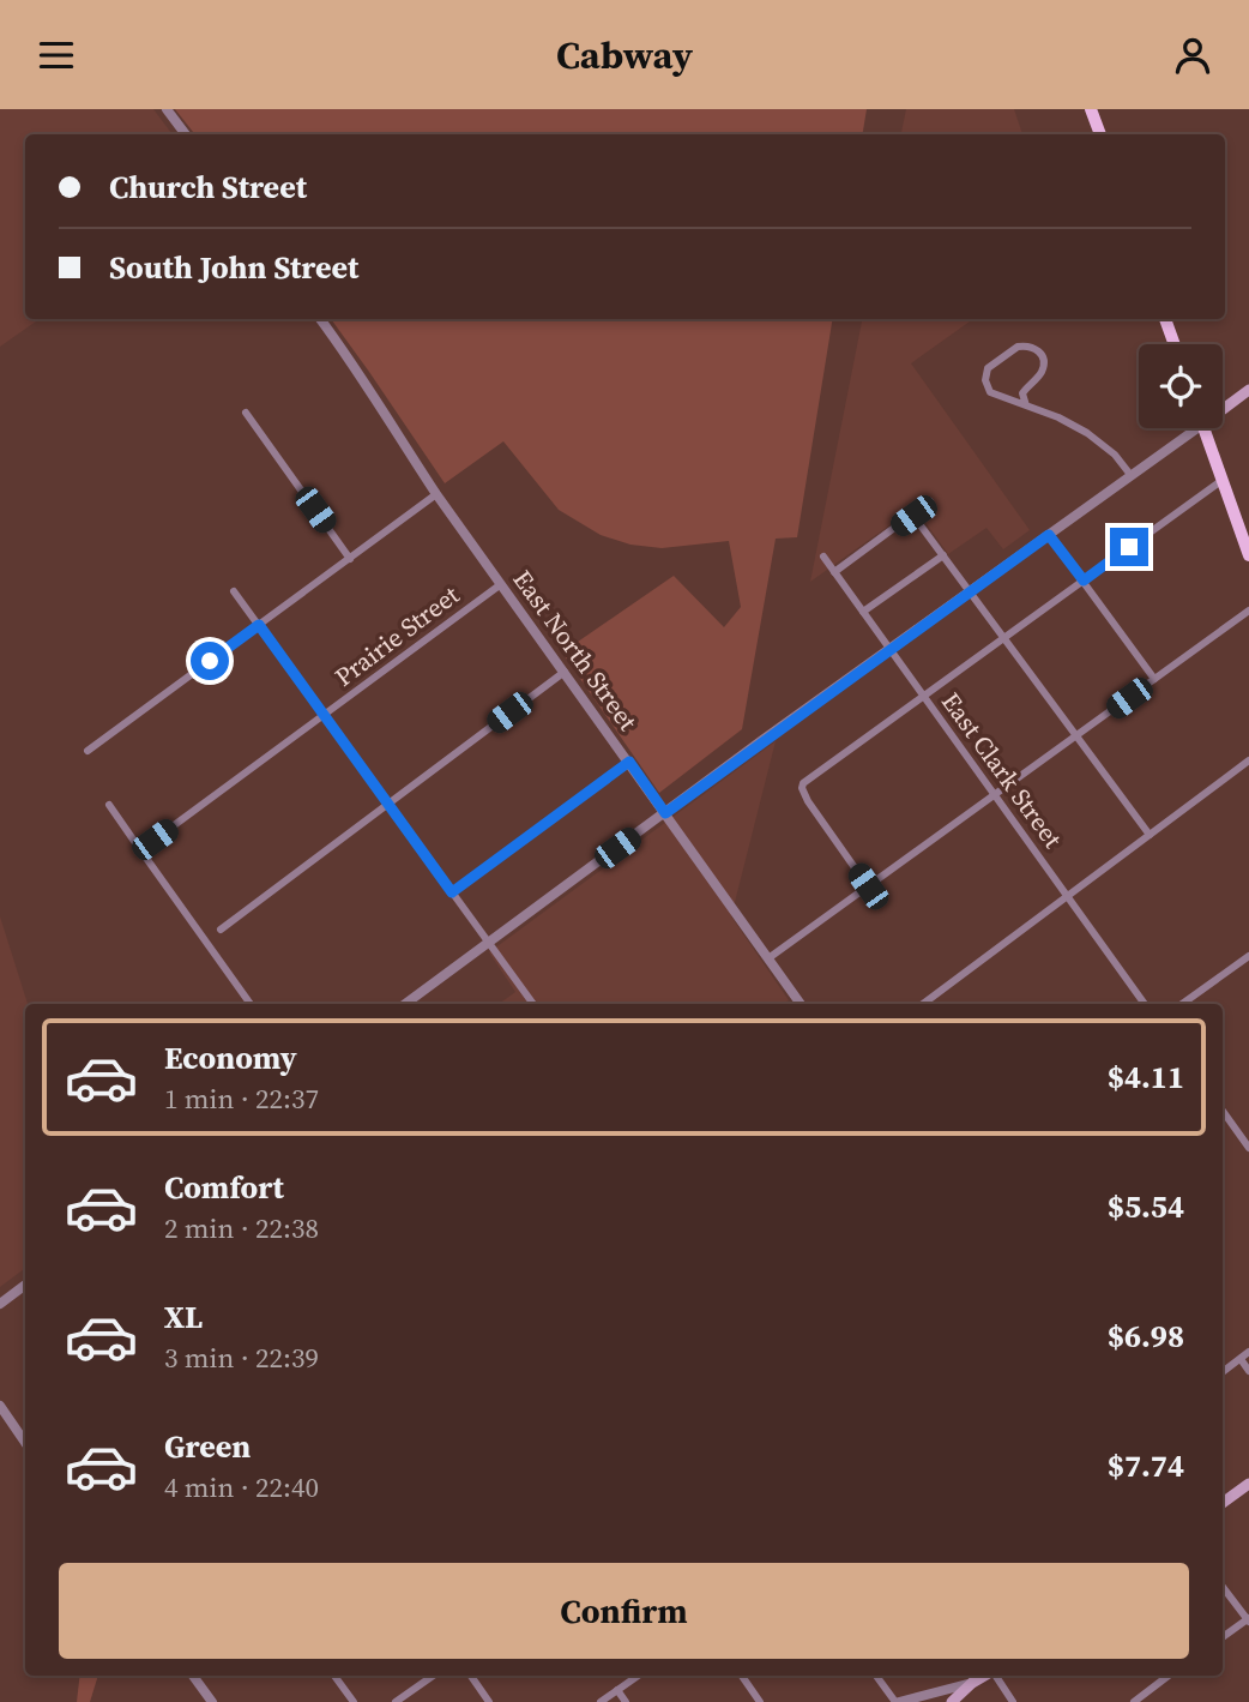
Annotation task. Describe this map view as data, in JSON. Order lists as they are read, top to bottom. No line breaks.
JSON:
{"streets":{"street":["Prairie Street","East North Street","East Clark Street"]},"crossings":[["Prairie Street","East North Street"]],"page":{"header":"Cabway","banner":["Church Street","South John Street"],"list":[{"name":"Economy","note":"1 min · 22:37","value":"$4.11"},{"name":"Comfort","note":"2 min · 22:38","value":"$5.54"},{"name":"XL","note":"3 min · 22:39","value":"$6.98"},{"name":"Green","note":"4 min · 22:40","value":"$7.74"}],"buttons":"Confirm"}}
